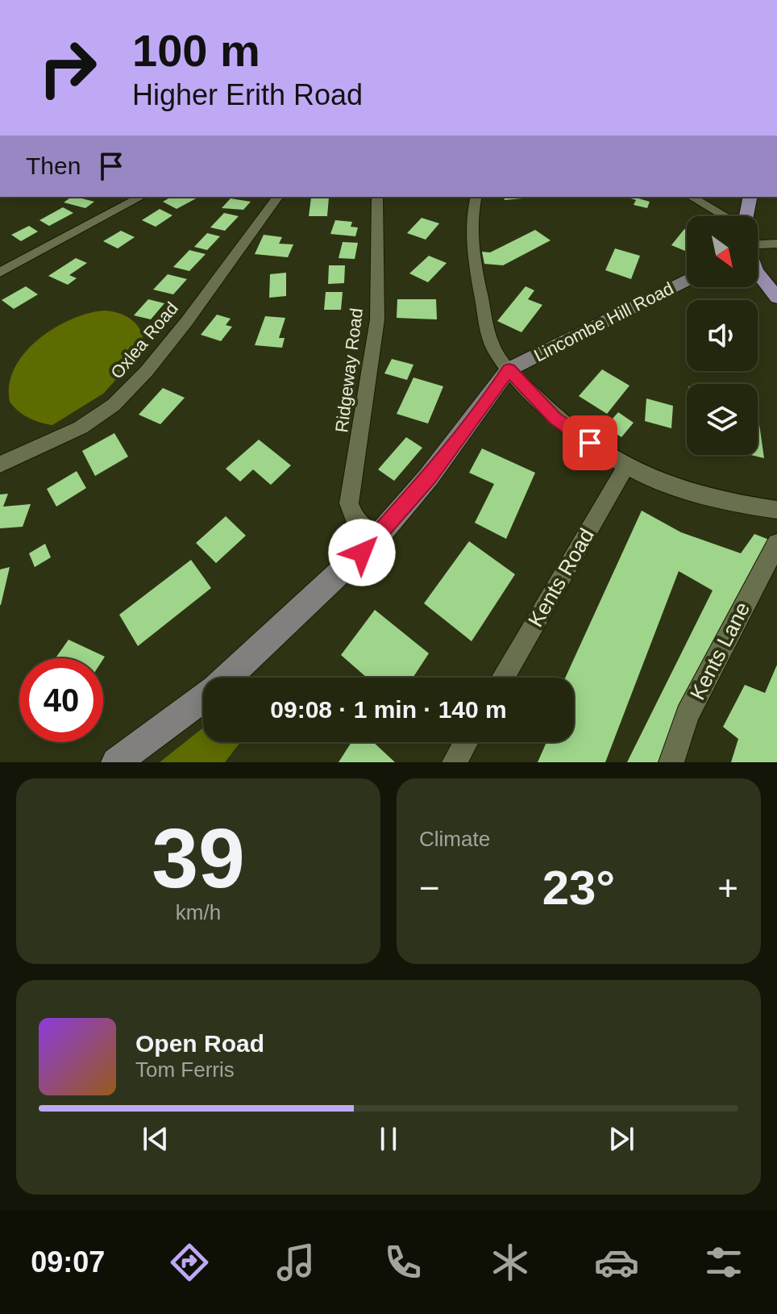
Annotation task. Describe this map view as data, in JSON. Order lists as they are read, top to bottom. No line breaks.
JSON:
{"streets":{"street":["Lincombe Hill Road","Oxlea Road","Ridgeway Road","Kents Road","Kents Lane"]},"north":"bottom right","page":{"turn":["100 m","Higher Erith Road"],"then":"Then","limit":"40","trip":"09:08 · 1 min · 140 m","tile":[["39","km/h"],"Climate"],"heat":["−","23°","+"],"song":["Open Road","Tom Ferris"],"tabs":"09:07"}}
